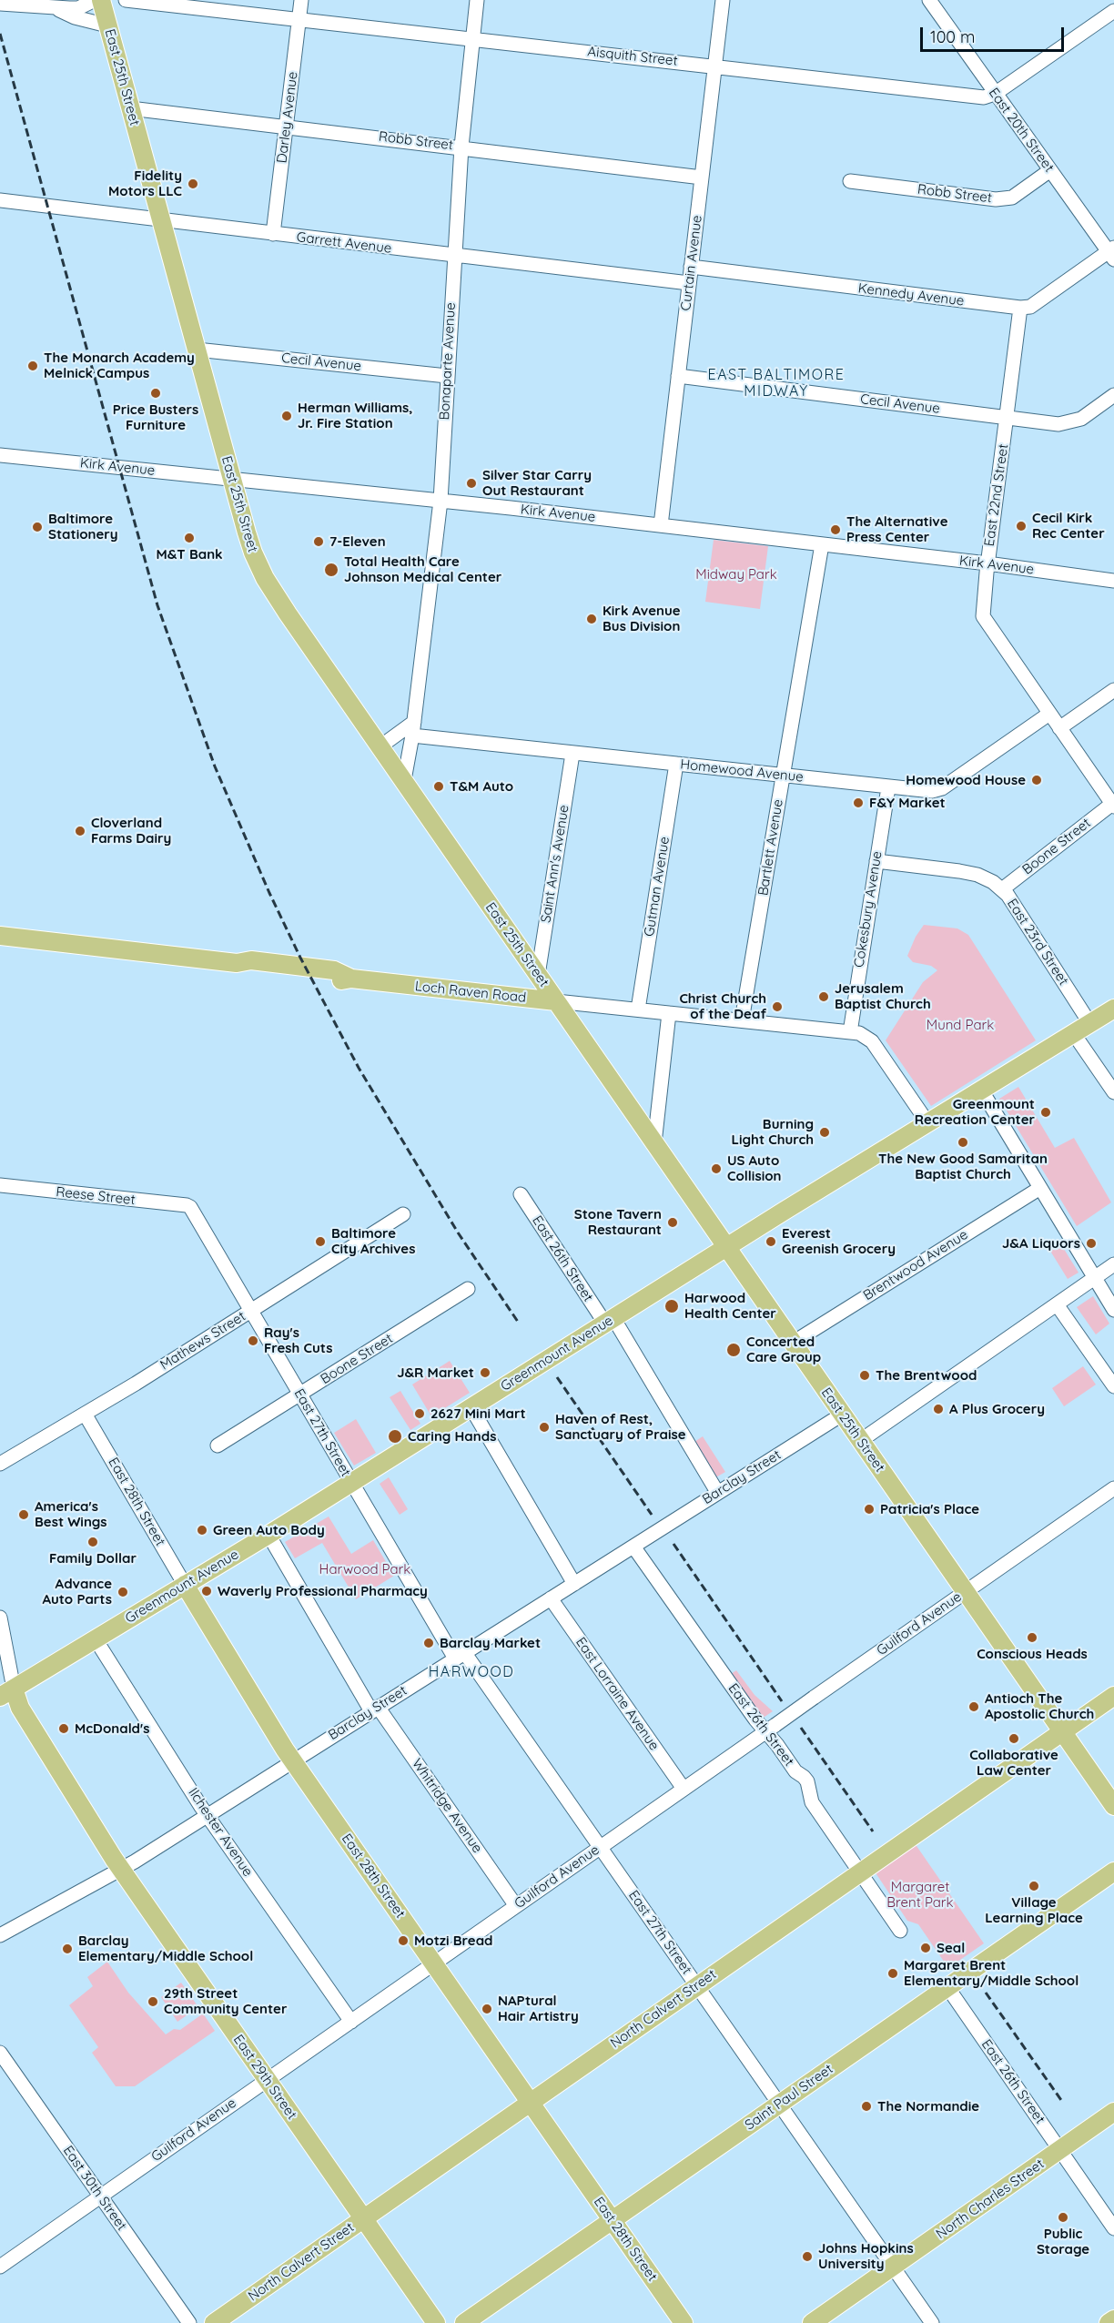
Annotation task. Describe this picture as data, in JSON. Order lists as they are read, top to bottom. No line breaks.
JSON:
{"streets":{"main road":["East 25th Street","Loch Raven Road","Greenmount Avenue","East 28th Street","North Calvert Street","East 29th Street","Saint Paul Street","North Charles Street"],"street":["Aisquith Street","Darley Avenue","East 20th Street","Robb Street","Garrett Avenue","Curtain Avenue","Kennedy Avenue","Bonaparte Avenue","Cecil Avenue","Kirk Avenue","East 22nd Street","Homewood Avenue","Boone Street","Bartlett Avenue","Saint Ann's Avenue","Gutman Avenue","Cokesbury Avenue","East 23rd Street","Reese Street","East 26th Street","Brentwood Avenue","Mathews Street","East 27th Street","Barclay Street","Guilford Avenue","East Lorraine Avenue","Whitridge Avenue","Ilchester Avenue","East 30th Street"]},"crossings":[["Aisquith Street","Darley Avenue"],["Aisquith Street","East 20th Street"],["Aisquith Street","Curtain Avenue"],["Aisquith Street","Bonaparte Avenue"],["East 25th Street","Robb Street"],["East 25th Street","Garrett Avenue"],["East 25th Street","Bonaparte Avenue"],["East 25th Street","Cecil Avenue"],["East 25th Street","Kirk Avenue"],["East 25th Street","Saint Ann's Avenue"],["East 25th Street","Loch Raven Road"],["East 25th Street","Brentwood Avenue"],["East 25th Street","Greenmount Avenue"],["East 25th Street","Barclay Street"],["East 25th Street","Guilford Avenue"],["East 25th Street","North Calvert Street"],["Darley Avenue","Robb Street"],["Darley Avenue","Garrett Avenue"],["East 20th Street","Robb Street"],["Robb Street","Curtain Avenue"],["Robb Street","Bonaparte Avenue"],["Garrett Avenue","Curtain Avenue"],["Garrett Avenue","Bonaparte Avenue"],["Curtain Avenue","Kennedy Avenue"],["Curtain Avenue","Cecil Avenue"],["Curtain Avenue","Kirk Avenue"],["Kennedy Avenue","East 22nd Street"],["Bonaparte Avenue","Cecil Avenue"],["Bonaparte Avenue","Kirk Avenue"],["Bonaparte Avenue","Homewood Avenue"],["Cecil Avenue","East 22nd Street"],["Kirk Avenue","East 22nd Street"],["Kirk Avenue","Bartlett Avenue"],["East 22nd Street","Homewood Avenue"],["East 22nd Street","Boone Street"],["Homewood Avenue","Bartlett Avenue"],["Homewood Avenue","Saint Ann's Avenue"],["Homewood Avenue","Gutman Avenue"],["Homewood Avenue","Cokesbury Avenue"],["Boone Street","East 23rd Street"],["Boone Street","East 27th Street"],["Bartlett Avenue","Loch Raven Road"],["Gutman Avenue","Loch Raven Road"],["Cokesbury Avenue","East 23rd Street"],["Cokesbury Avenue","Loch Raven Road"],["East 23rd Street","Greenmount Avenue"],["Loch Raven Road","Greenmount Avenue"],["Reese Street","East 27th Street"],["East 26th Street","Greenmount Avenue"],["East 26th Street","Barclay Street"],["East 26th Street","Guilford Avenue"],["East 26th Street","North Calvert Street"],["East 26th Street","Saint Paul Street"],["East 26th Street","North Charles Street"],["Mathews Street","East 27th Street"],["Mathews Street","East 28th Street"],["Greenmount Avenue","East 27th Street"],["Greenmount Avenue","East 28th Street"],["Greenmount Avenue","Whitridge Avenue"],["Greenmount Avenue","Ilchester Avenue"],["Greenmount Avenue","East 29th Street"],["East 27th Street","Barclay Street"],["East 27th Street","Guilford Avenue"],["East 27th Street","North Calvert Street"],["East 27th Street","Saint Paul Street"],["East 27th Street","North Charles Street"],["Barclay Street","East 28th Street"],["Barclay Street","East Lorraine Avenue"],["Barclay Street","Whitridge Avenue"],["Barclay Street","Ilchester Avenue"],["Barclay Street","East 29th Street"],["East 28th Street","Guilford Avenue"],["East 28th Street","North Calvert Street"],["East 28th Street","Saint Paul Street"],["Guilford Avenue","East Lorraine Avenue"],["Guilford Avenue","Whitridge Avenue"],["Guilford Avenue","Ilchester Avenue"],["Guilford Avenue","East 29th Street"],["Guilford Avenue","East 30th Street"],["North Calvert Street","East 29th Street"]],"districts":["EAST BALTIMORE MIDWAY","HARWOOD"],"parks":["Midway Park","Mund Park","Harwood Park","Margaret Brent Park"],"places":["Fidelity Motors LLC","The Monarch Academy Melnick Campus","Price Busters Furniture","Herman Williams, Jr. Fire Station","Silver Star Carry Out Restaurant","Cecil Kirk Rec Center","Baltimore Stationery","The Alternative Press Center","M&T Bank","7-Eleven","Total Health Care Johnson Medical Center","Kirk Avenue Bus Division","Homewood House","T&M Auto","F&Y Market","Cloverland Farms Dairy","Jerusalem Baptist Church","Christ Church of the Deaf","Greenmount Recreation Center","Burning Light Church","The New Good Samaritan Baptist Church","US Auto Collision","Stone Tavern Restaurant","Baltimore City Archives","Everest Greenish Grocery","J&A Liquors","Harwood Health Center","Ray's Fresh Cuts","Concerted Care Group","J&R Market","The Brentwood","A Plus Grocery","2627 Mini Mart","Haven of Rest, Sanctuary of Praise","Caring Hands","Patricia's Place","America's Best Wings","Green Auto Body","Family Dollar","Waverly Professional Pharmacy","Advance Auto Parts","Conscious Heads","Barclay Market","Antioch The Apostolic Church","McDonald's","Collaborative Law Center","Village Learning Place","Motzi Bread","Seal","Barclay Elementary/Middle School","Margaret Brent Elementary/Middle School","29th Street Community Center","NAPtural Hair Artistry","The Normandie","Public Storage","Johns Hopkins University"],"scale_bar":"100 m"}
